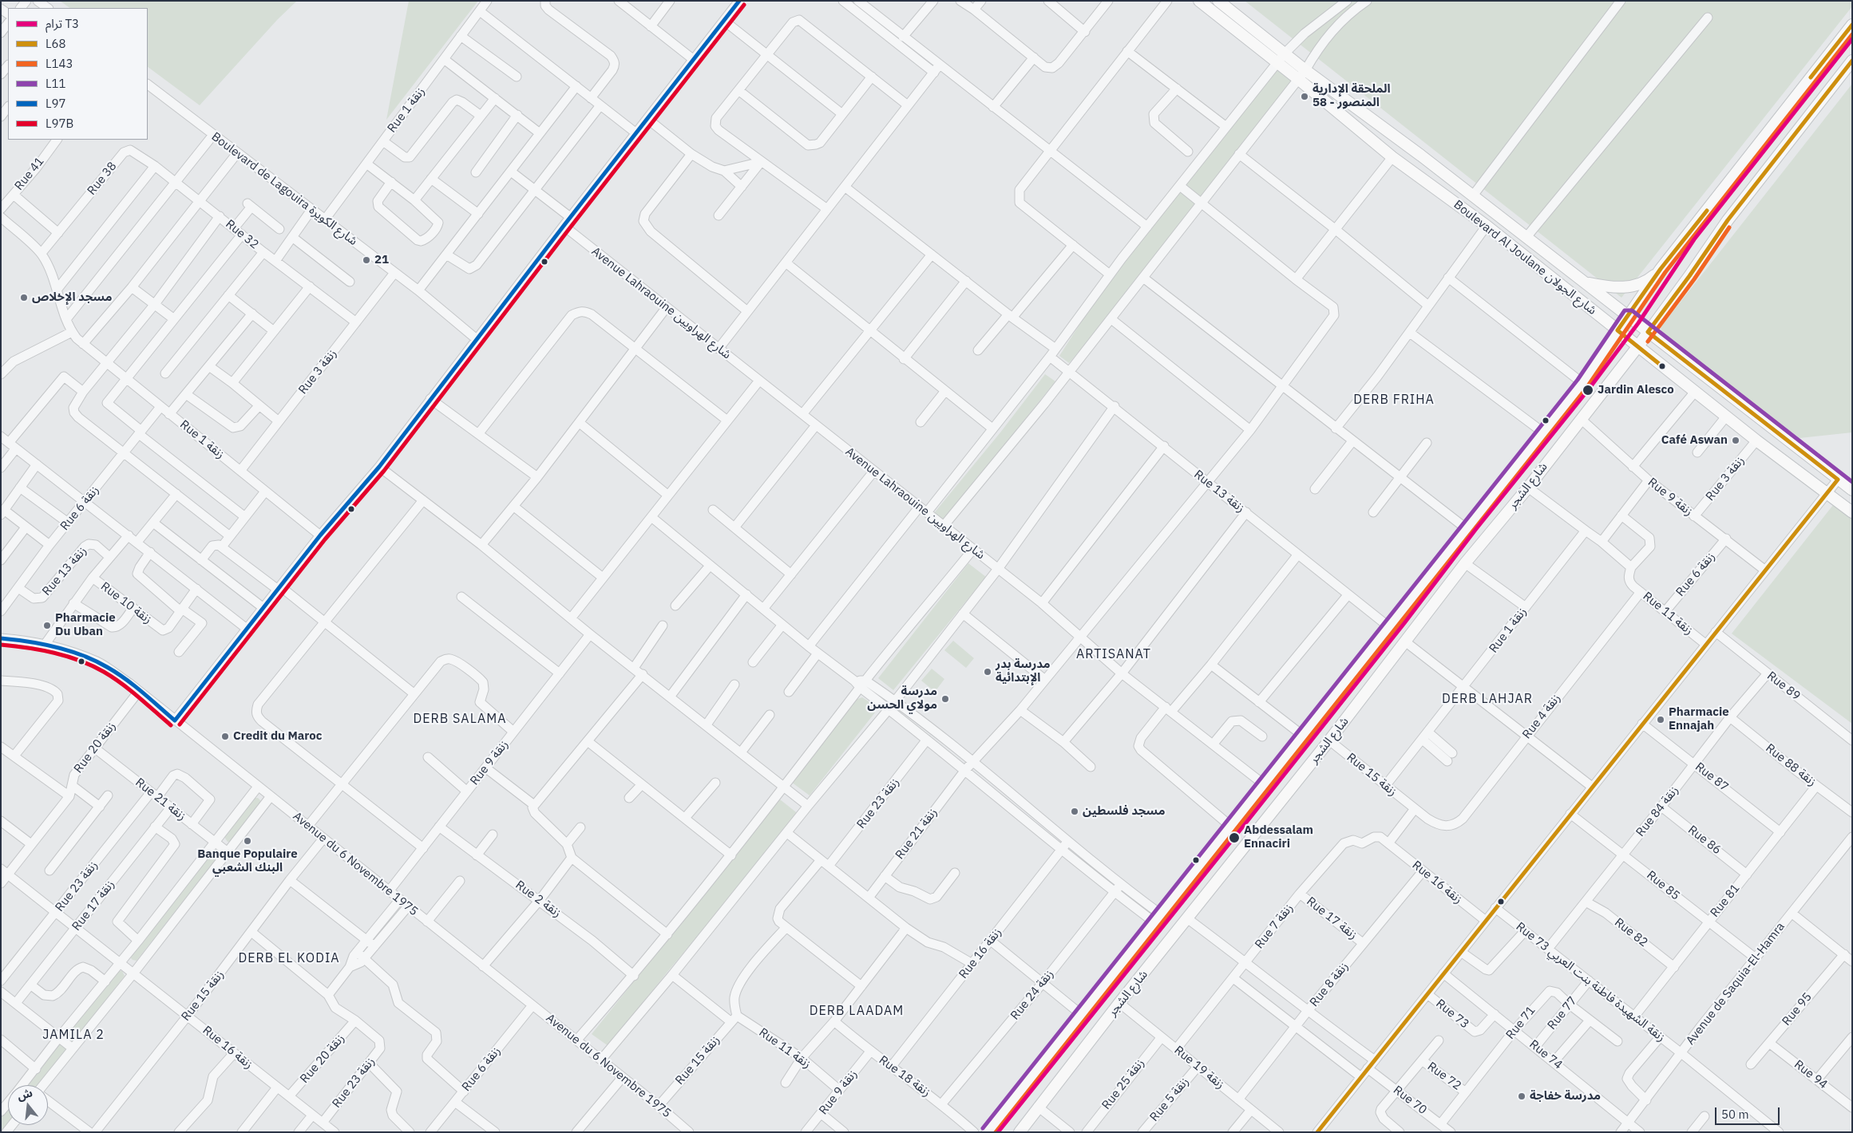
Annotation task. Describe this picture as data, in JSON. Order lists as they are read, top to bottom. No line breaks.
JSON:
{"streets":{"main road":["Boulevard Al Joulane شارع الجولان","شارع الشجر"],"street":["Rue 1 زنقة","Rue 41","Rue 38","Boulevard de Lagouira شارع الكويرة","Rue 32","Avenue Lahraouine شارع الهراويين","Rue 3 زنقة","Rue 13 زنقة","Rue 9 زنقة","Rue 6 زنقة","Rue 10 زنقة","Rue 11 زنقة","Rue 89","Rue 4 زنقة","Rue 20 زنقة","Rue 88 زنقة","Rue 15 زنقة","Rue 87","Rue 21 زنقة","Rue 23 زنقة","Rue 84 زنقة","Rue 86","Avenue du 6 Novembre 1975","Rue 16 زنقة","Rue 85","Rue 2 زنقة","Rue 81","Rue 17 زنقة","Rue 7 زنقة","Rue 82","Rue 73 زنقة الشهيدة فاطنة بنت العربي","Avenue de Saquia-El-Hamra","Rue 8 زنقة","Rue 24 زنقة","Rue 95","Rue 77","Rue 73","Rue 71","Rue 74","Rue 19 زنقة","Rue 94","Rue 18 زنقة","Rue 72","Rue 25 زنقة","Rue 5 زنقة","Rue 70"]},"crossings":[["Rue 1 زنقة","Rue 38"],["Rue 1 زنقة","Boulevard de Lagouira شارع الكويرة"],["Rue 1 زنقة","Rue 3 زنقة"],["Rue 1 زنقة","Rue 6 زنقة"],["Rue 1 زنقة","Rue 15 زنقة"],["Rue 38","Rue 32"],["Boulevard de Lagouira شارع الكويرة","Rue 3 زنقة"],["Boulevard Al Joulane شارع الجولان","Rue 3 زنقة"],["Boulevard Al Joulane شارع الجولان","شارع الشجر"],["Avenue Lahraouine شارع الهراويين","شارع الشجر"],["Avenue Lahraouine شارع الهراويين","Rue 21 زنقة"],["Rue 3 زنقة","Rue 9 زنقة"],["شارع الشجر","Rue 13 زنقة"],["شارع الشجر","Rue 9 زنقة"],["شارع الشجر","Rue 15 زنقة"],["شارع الشجر","Rue 19 زنقة"],["Rue 13 زنقة","Rue 6 زنقة"],["Rue 13 زنقة","Rue 21 زنقة"],["Rue 9 زنقة","Rue 6 زنقة"],["Rue 9 زنقة","Rue 11 زنقة"],["Rue 9 زنقة","Avenue du 6 Novembre 1975"],["Rue 9 زنقة","Rue 2 زنقة"],["Rue 9 زنقة","Rue 18 زنقة"],["Rue 6 زنقة","Rue 11 زنقة"],["Rue 6 زنقة","Avenue du 6 Novembre 1975"],["Rue 11 زنقة","Rue 4 زنقة"],["Rue 11 زنقة","Rue 15 زنقة"],["Rue 89","Rue 84 زنقة"],["Rue 4 زنقة","Rue 15 زنقة"],["Rue 20 زنقة","Rue 21 زنقة"],["Rue 20 زنقة","Rue 23 زنقة"],["Rue 20 زنقة","Avenue du 6 Novembre 1975"],["Rue 20 زنقة","Rue 16 زنقة"],["Rue 88 زنقة","Rue 84 زنقة"],["Rue 88 زنقة","Rue 81"],["Rue 15 زنقة","Avenue du 6 Novembre 1975"],["Rue 15 زنقة","Rue 16 زنقة"],["Rue 87","Rue 84 زنقة"],["Rue 87","Rue 81"],["Rue 21 زنقة","Rue 23 زنقة"],["Rue 21 زنقة","Rue 17 زنقة"],["Rue 23 زنقة","Rue 16 زنقة"],["Rue 84 زنقة","Rue 86"],["Rue 84 زنقة","Rue 85"],["Rue 84 زنقة","Rue 82"],["Rue 84 زنقة","Rue 73 زنقة الشهيدة فاطنة بنت العربي"],["Rue 86","Rue 81"],["Rue 16 زنقة","Rue 7 زنقة"],["Rue 16 زنقة","Rue 8 زنقة"],["Rue 16 زنقة","Rue 18 زنقة"],["Rue 85","Rue 81"],["Rue 85","Avenue de Saquia-El-Hamra"],["Rue 81","Rue 82"],["Rue 81","Rue 73 زنقة الشهيدة فاطنة بنت العربي"],["Rue 17 زنقة","Rue 7 زنقة"],["Rue 17 زنقة","Rue 8 زنقة"],["Rue 7 زنقة","Rue 19 زنقة"],["Rue 73 زنقة الشهيدة فاطنة بنت العربي","Avenue de Saquia-El-Hamra"],["Rue 73 زنقة الشهيدة فاطنة بنت العربي","Rue 77"],["Avenue de Saquia-El-Hamra","Rue 74"],["Rue 8 زنقة","Rue 19 زنقة"],["Rue 24 زنقة","Rue 18 زنقة"],["Rue 95","Rue 94"],["Rue 77","Rue 71"],["Rue 77","Rue 74"],["Rue 73","Rue 74"],["Rue 71","Rue 74"],["Rue 71","Rue 72"],["Rue 71","Rue 70"],["Rue 19 زنقة","Rue 25 زنقة"],["Rue 19 زنقة","Rue 5 زنقة"],["Rue 72","Rue 70"]],"districts":["DERB FRIHA","ARTISANAT","DERB LAHJAR","DERB SALAMA","DERB EL KODIA","DERB LAADAM","JAMILA 2"],"places":["الملحقة الإدارية 58 - المنصور","21","مسجد الإخلاص","Jardin Alesco","Café Aswan","Pharmacie Du Uban","مدرسة بدر الإبتدائية","مدرسة مولاي الحسن","Pharmacie Ennajah","Credit du Maroc","مسجد فلسطين","Abdessalam Ennaciri","Banque Populaire البنك الشعبي","مدرسة خفاجة"],"lines":["transit line L97","transit line L97B","transit line L68","transit line L143","tram line T3","transit line L11"],"legend":["ترام T3","L68","L143","L11","L97","L97B"],"scale_bar":"50 m","north":"top"}
